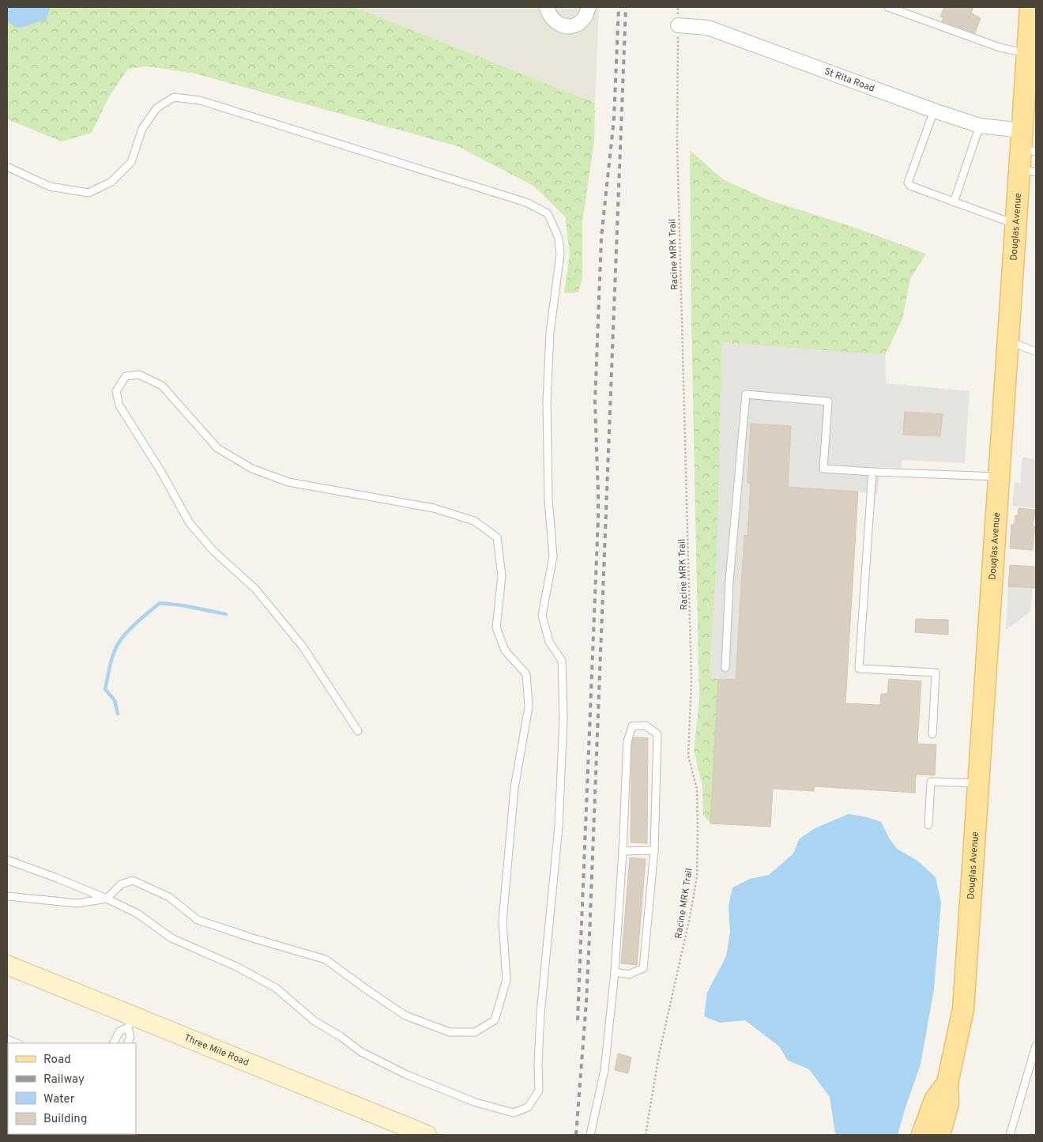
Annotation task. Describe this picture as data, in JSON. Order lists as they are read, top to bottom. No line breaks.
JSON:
{"streets":{"main road":["Douglas Avenue"],"street":["St Rita Road","Three Mile Road"],"path":["Racine MRK Trail"]},"crossings":[["St Rita Road","Douglas Avenue"],["St Rita Road","Racine MRK Trail"]],"legend":["Road","Railway","Water","Building"]}
